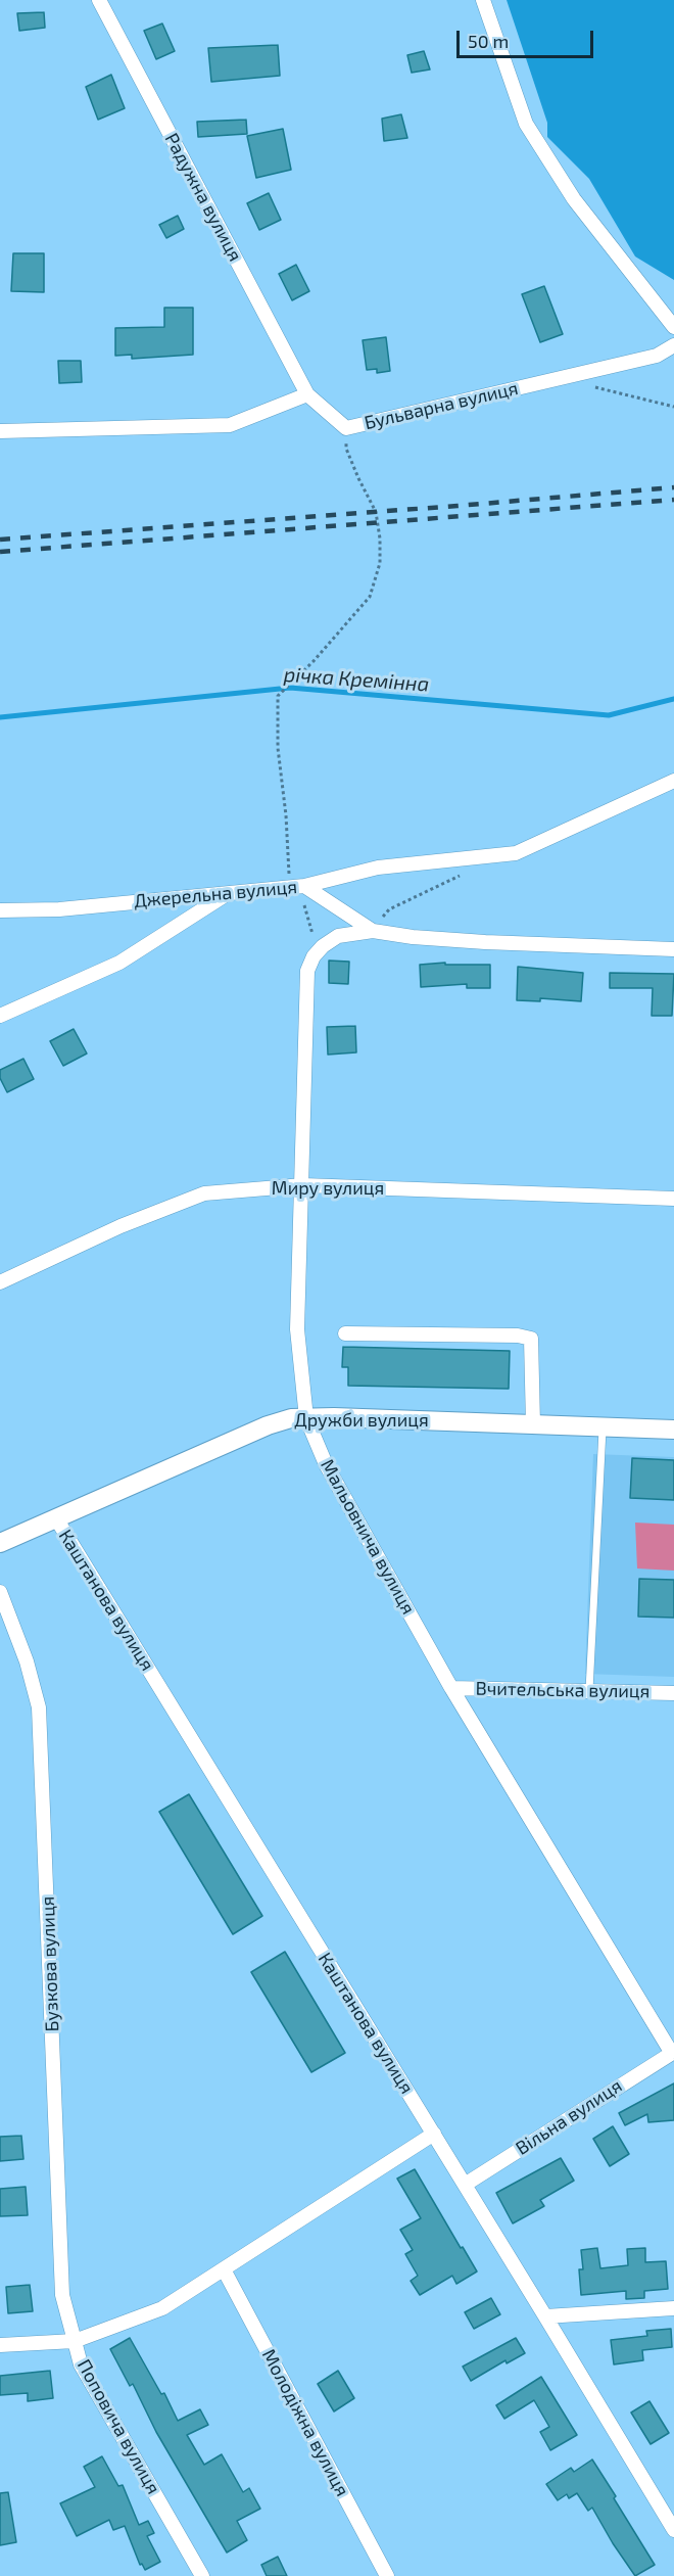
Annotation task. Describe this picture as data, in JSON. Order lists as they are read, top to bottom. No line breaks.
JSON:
{"streets":{"street":["Радужна вулиця","Бульварна вулиця","Джерельна вулиця","Миру вулиця","Дружби вулиця","Мальовнича вулиця","Каштанова вулиця","Вчительська вулиця","Бузкова вулиця","Вільна вулиця","Молодіжна вулиця","Поповича вулиця"]},"crossings":[["Радужна вулиця","Бульварна вулиця"],["Миру вулиця","Мальовнича вулиця"],["Дружби вулиця","Мальовнича вулиця"],["Дружби вулиця","Каштанова вулиця"],["Мальовнича вулиця","Вчительська вулиця"],["Мальовнича вулиця","Вільна вулиця"],["Каштанова вулиця","Вільна вулиця"],["Бузкова вулиця","Поповича вулиця"]],"water":["річка Кремінна"],"scale_bar":"50 m"}
